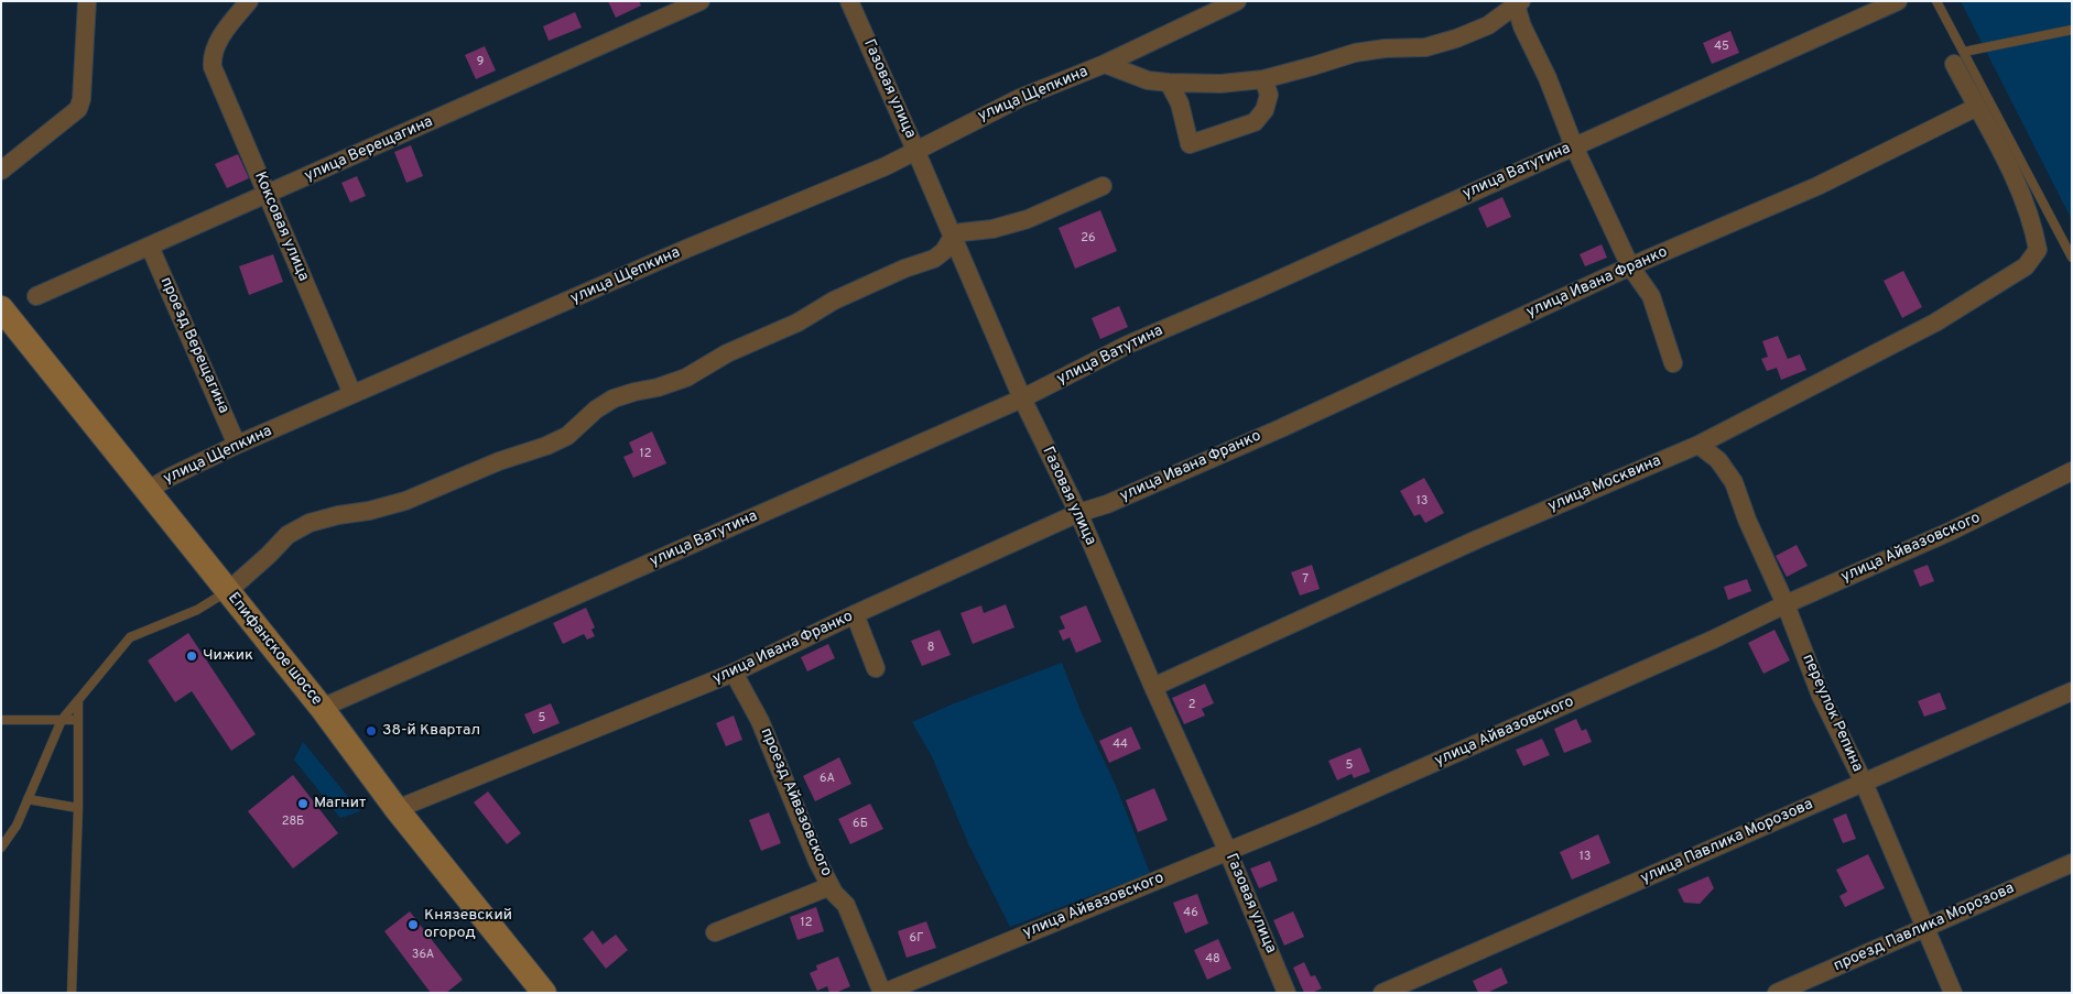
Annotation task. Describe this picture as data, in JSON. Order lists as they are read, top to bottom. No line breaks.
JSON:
{"streets":{"main road":["Епифанское шоссе"],"street":["Газовая улица","улица Щепкина","улица Верещагина","улица Ватутина","Коксовая улица","улица Ивана Франко","проезд Верещагина","улица Москвина","улица Айвазовского","переулок Репина","проезд Айвазовского","улица Павлика Морозова","проезд Павлика Морозова"]},"crossings":[["Газовая улица","улица Щепкина"],["Газовая улица","улица Ватутина"],["Газовая улица","улица Ивана Франко"],["Газовая улица","улица Москвина"],["Газовая улица","улица Айвазовского"],["улица Щепкина","Коксовая улица"],["улица Щепкина","проезд Верещагина"],["улица Щепкина","Епифанское шоссе"],["улица Верещагина","Коксовая улица"],["улица Верещагина","проезд Верещагина"],["улица Ватутина","Епифанское шоссе"],["улица Ивана Франко","улица Москвина"],["улица Ивана Франко","Епифанское шоссе"],["улица Ивана Франко","проезд Айвазовского"],["улица Москвина","переулок Репина"],["улица Айвазовского","переулок Репина"],["улица Айвазовского","проезд Айвазовского"],["переулок Репина","улица Павлика Морозова"],["переулок Репина","проезд Павлика Морозова"]],"places":["Чижик","38-й Квартал","Магнит","Князевский огород"],"house_numbers":["45","9","26","12","13","7","8","2","5","44","5","6А","28Б","6Б","13","46","12","6Г","36А","48"]}
